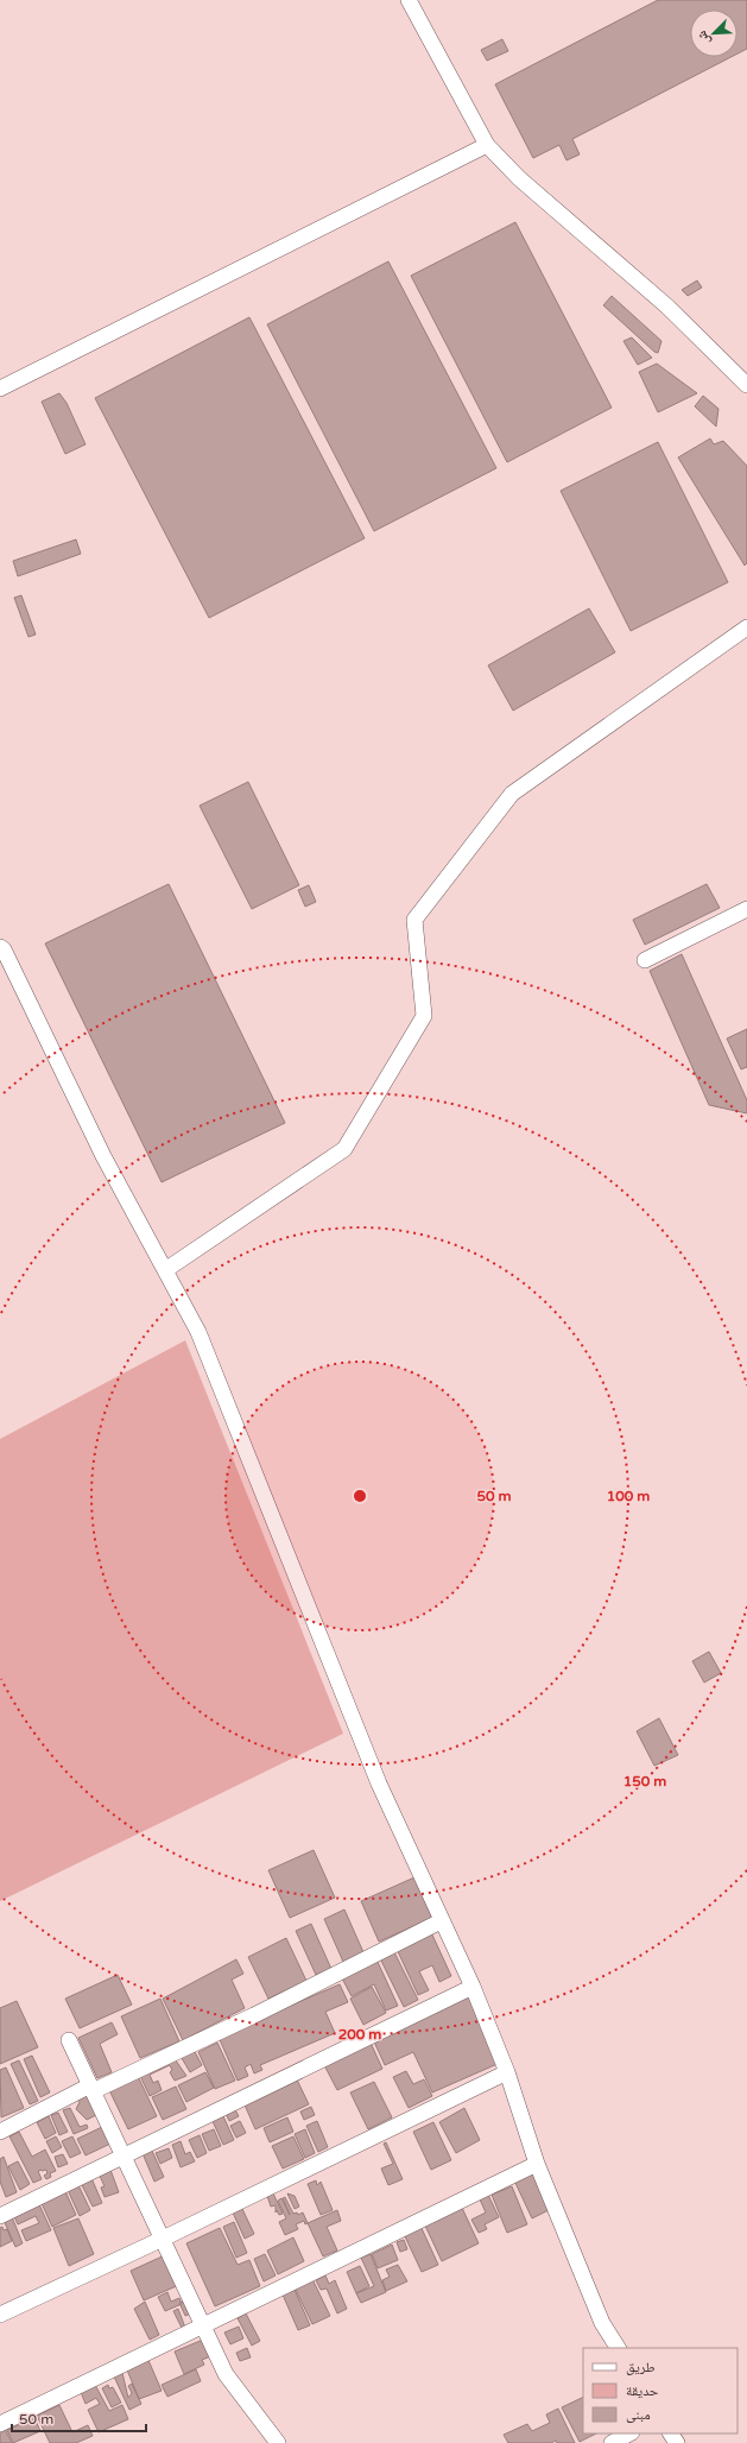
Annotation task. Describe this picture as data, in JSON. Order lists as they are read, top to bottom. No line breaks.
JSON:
{"legend":["طريق","حديقة","مبنى"],"scale_bar":"50 m","north":"bottom left","rings":["50 m","100 m","150 m","200 m"]}
